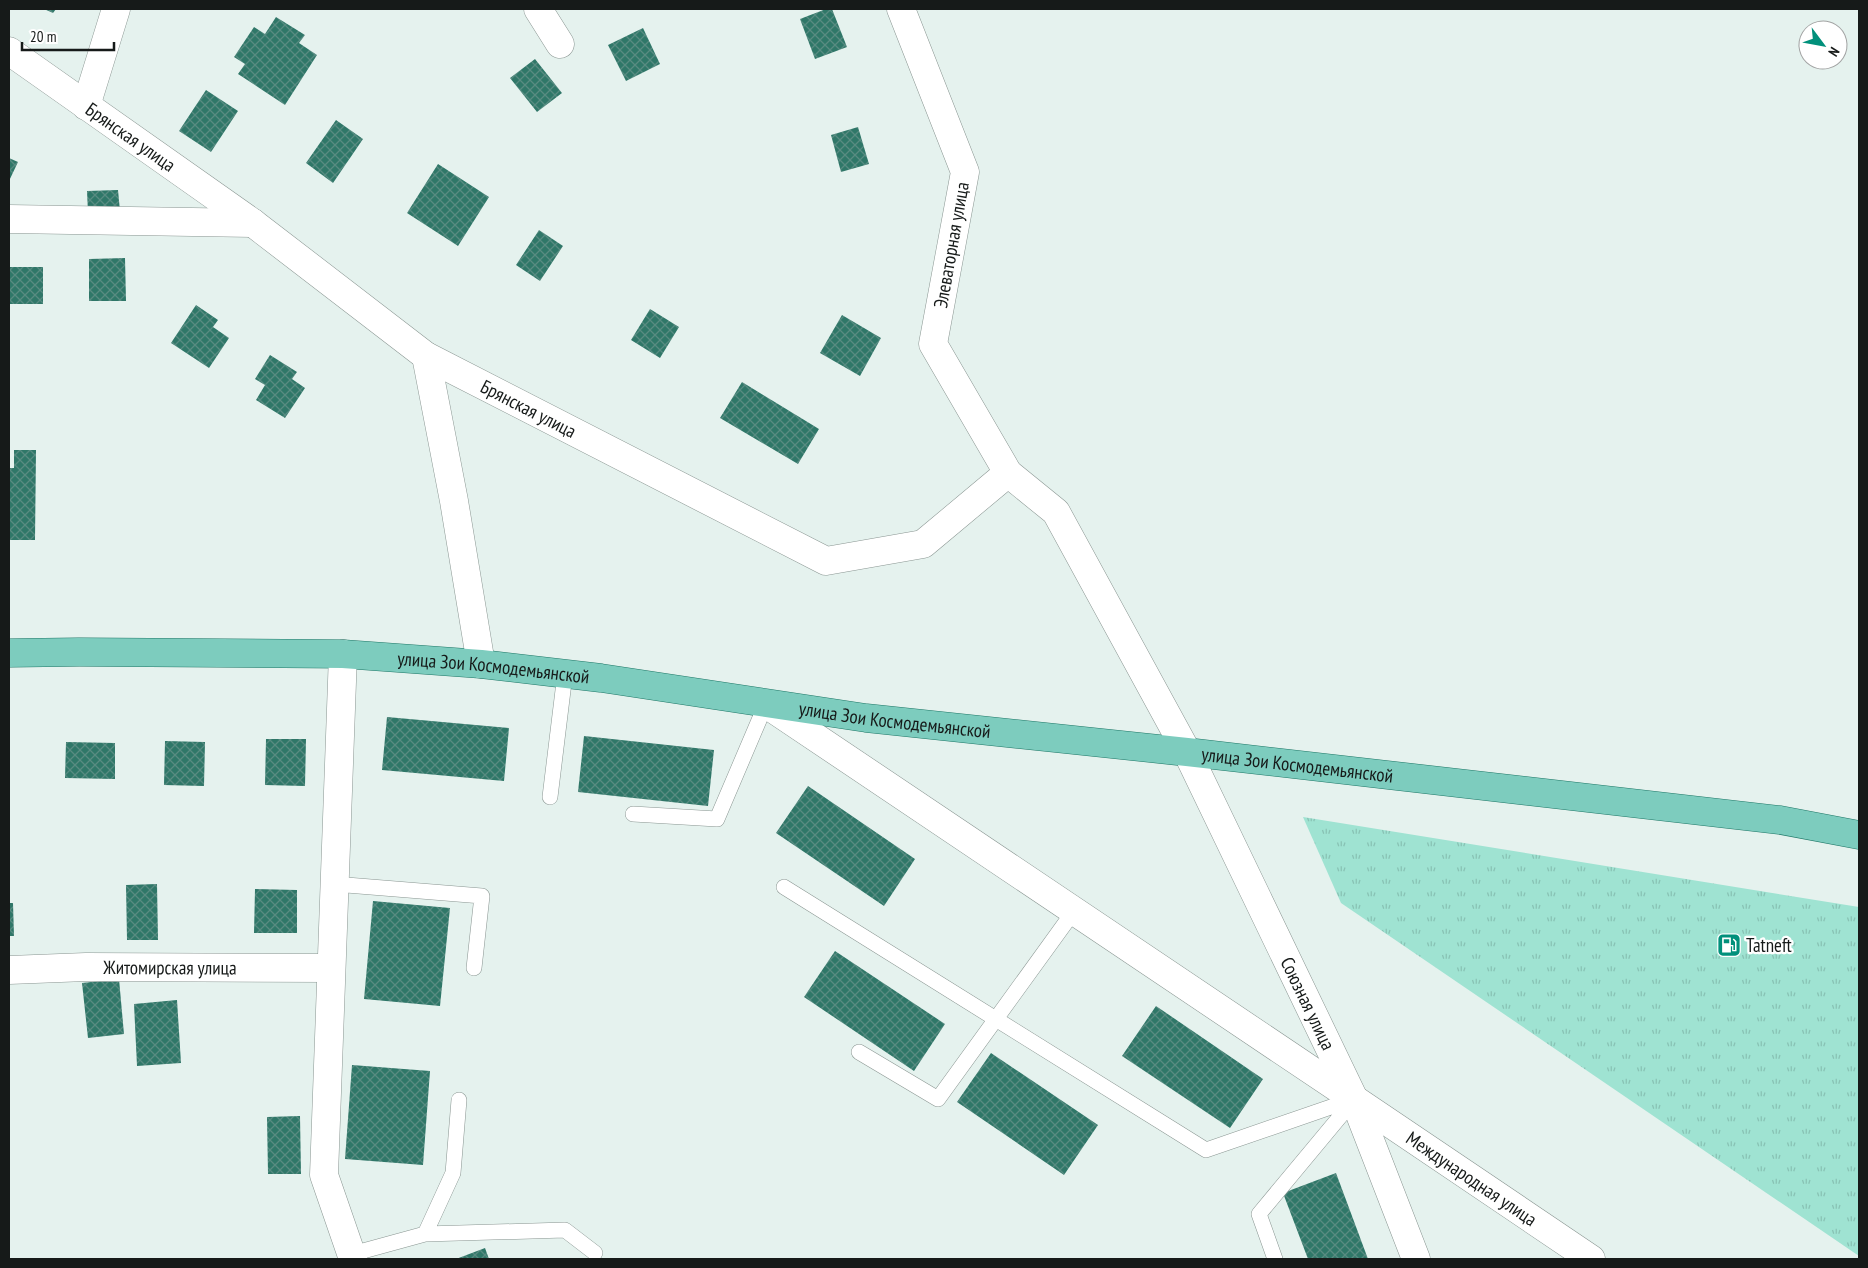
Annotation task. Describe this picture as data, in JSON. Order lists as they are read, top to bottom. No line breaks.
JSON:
{"streets":{"main road":["улица Зои Космодемьянской"],"street":["Брянская улица","Элеваторная улица","Житомирская улица","Союзная улица","Международная улица"]},"crossings":[["Брянская улица","Элеваторная улица"],["Брянская улица","Союзная улица"],["Элеваторная улица","Союзная улица"],["улица Зои Космодемьянской","Союзная улица"],["улица Зои Космодемьянской","Международная улица"],["Союзная улица","Международная улица"]],"places":{"fuel station":["Tatneft"]},"scale_bar":"20 m","north":"bottom right"}
